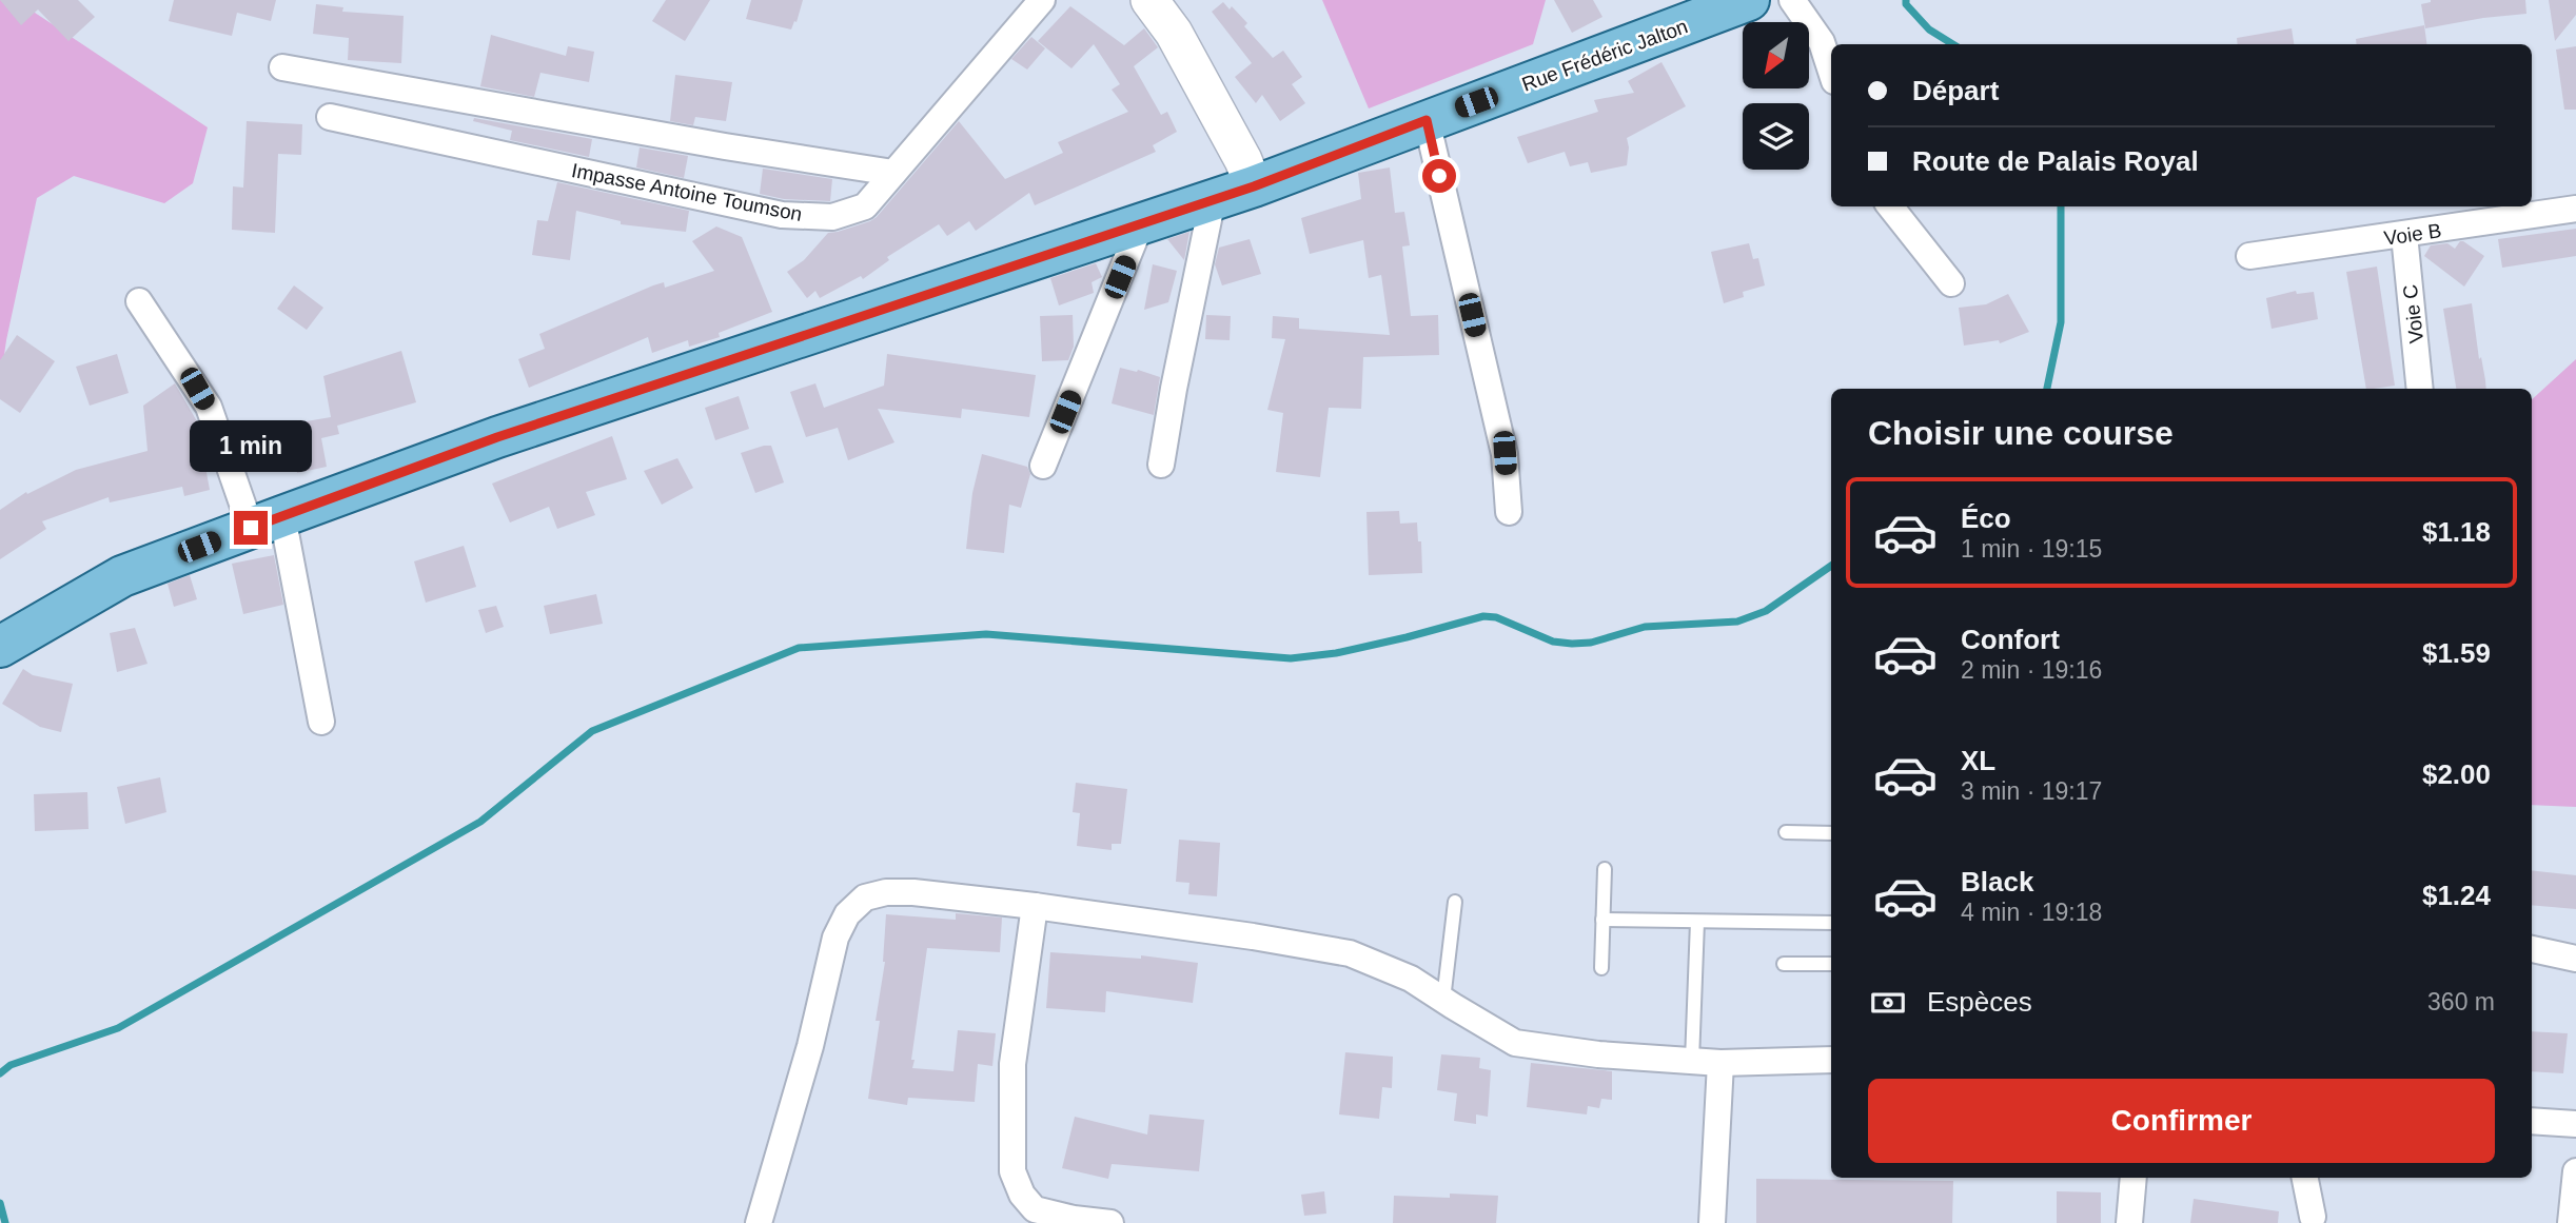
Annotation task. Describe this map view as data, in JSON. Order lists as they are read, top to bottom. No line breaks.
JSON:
{"streets":{"main road":["Rue Frédéric Jalton"],"street":["Impasse Antoine Toumson","Voie B","Voie C"]},"crossings":[["Voie B","Voie C"]],"north":"bottom left","page":{"banner":["Départ","Route de Palais Royal"],"heading":"Choisir une course","bubble":"1 min","list":[{"name":"Éco","note":"1 min · 19:15","value":"$1.18"},{"name":"Confort","note":"2 min · 19:16","value":"$1.59"},{"name":"XL","note":"3 min · 19:17","value":"$2.00"},{"name":"Black","note":"4 min · 19:18","value":"$1.24"}],"pay":["Espèces","360 m"],"buttons":"Confirmer"}}
